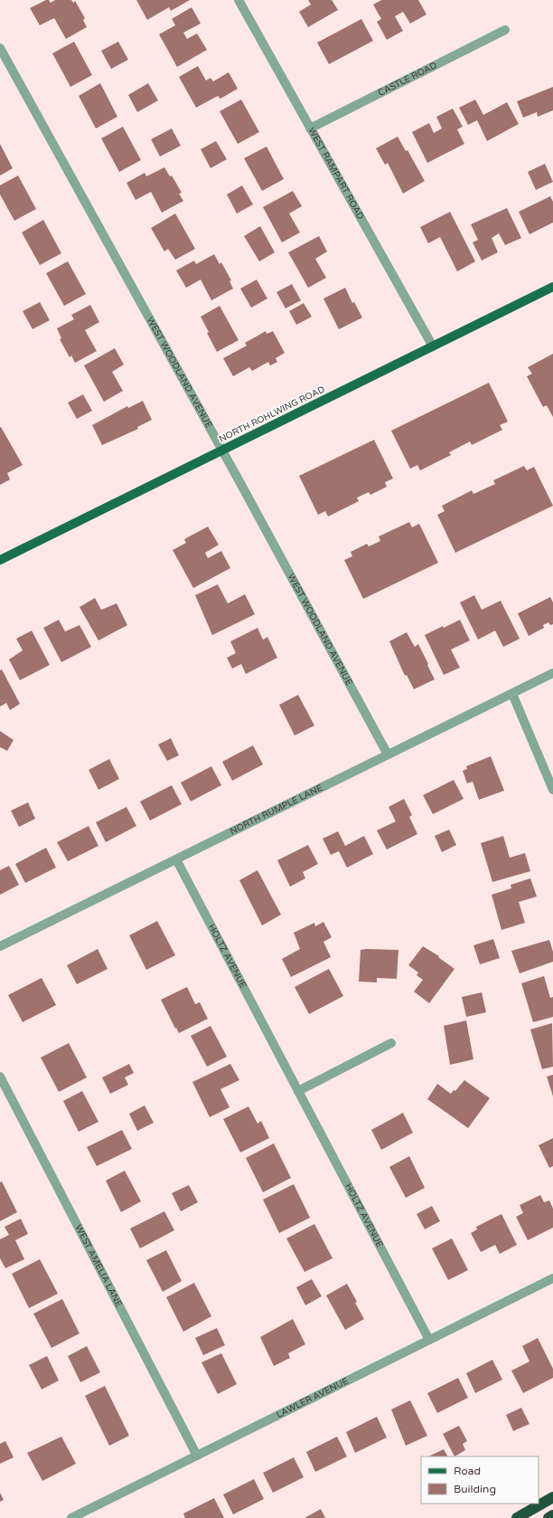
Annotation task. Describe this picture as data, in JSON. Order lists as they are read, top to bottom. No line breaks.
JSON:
{"streets":{"main road":["NORTH ROHLWING ROAD"],"street":["CASTLE ROAD","WEST RAMPART ROAD","WEST WOODLAND AVENUE","NORTH RUMPLE LANE","HOLTZ AVENUE","WEST AMELIA LANE","LAWLER AVENUE"]},"crossings":[["CASTLE ROAD","WEST RAMPART ROAD"],["WEST RAMPART ROAD","NORTH ROHLWING ROAD"],["WEST WOODLAND AVENUE","NORTH ROHLWING ROAD"],["WEST WOODLAND AVENUE","NORTH RUMPLE LANE"],["NORTH RUMPLE LANE","HOLTZ AVENUE"],["HOLTZ AVENUE","LAWLER AVENUE"],["WEST AMELIA LANE","LAWLER AVENUE"]],"legend":["Road","Building"]}
